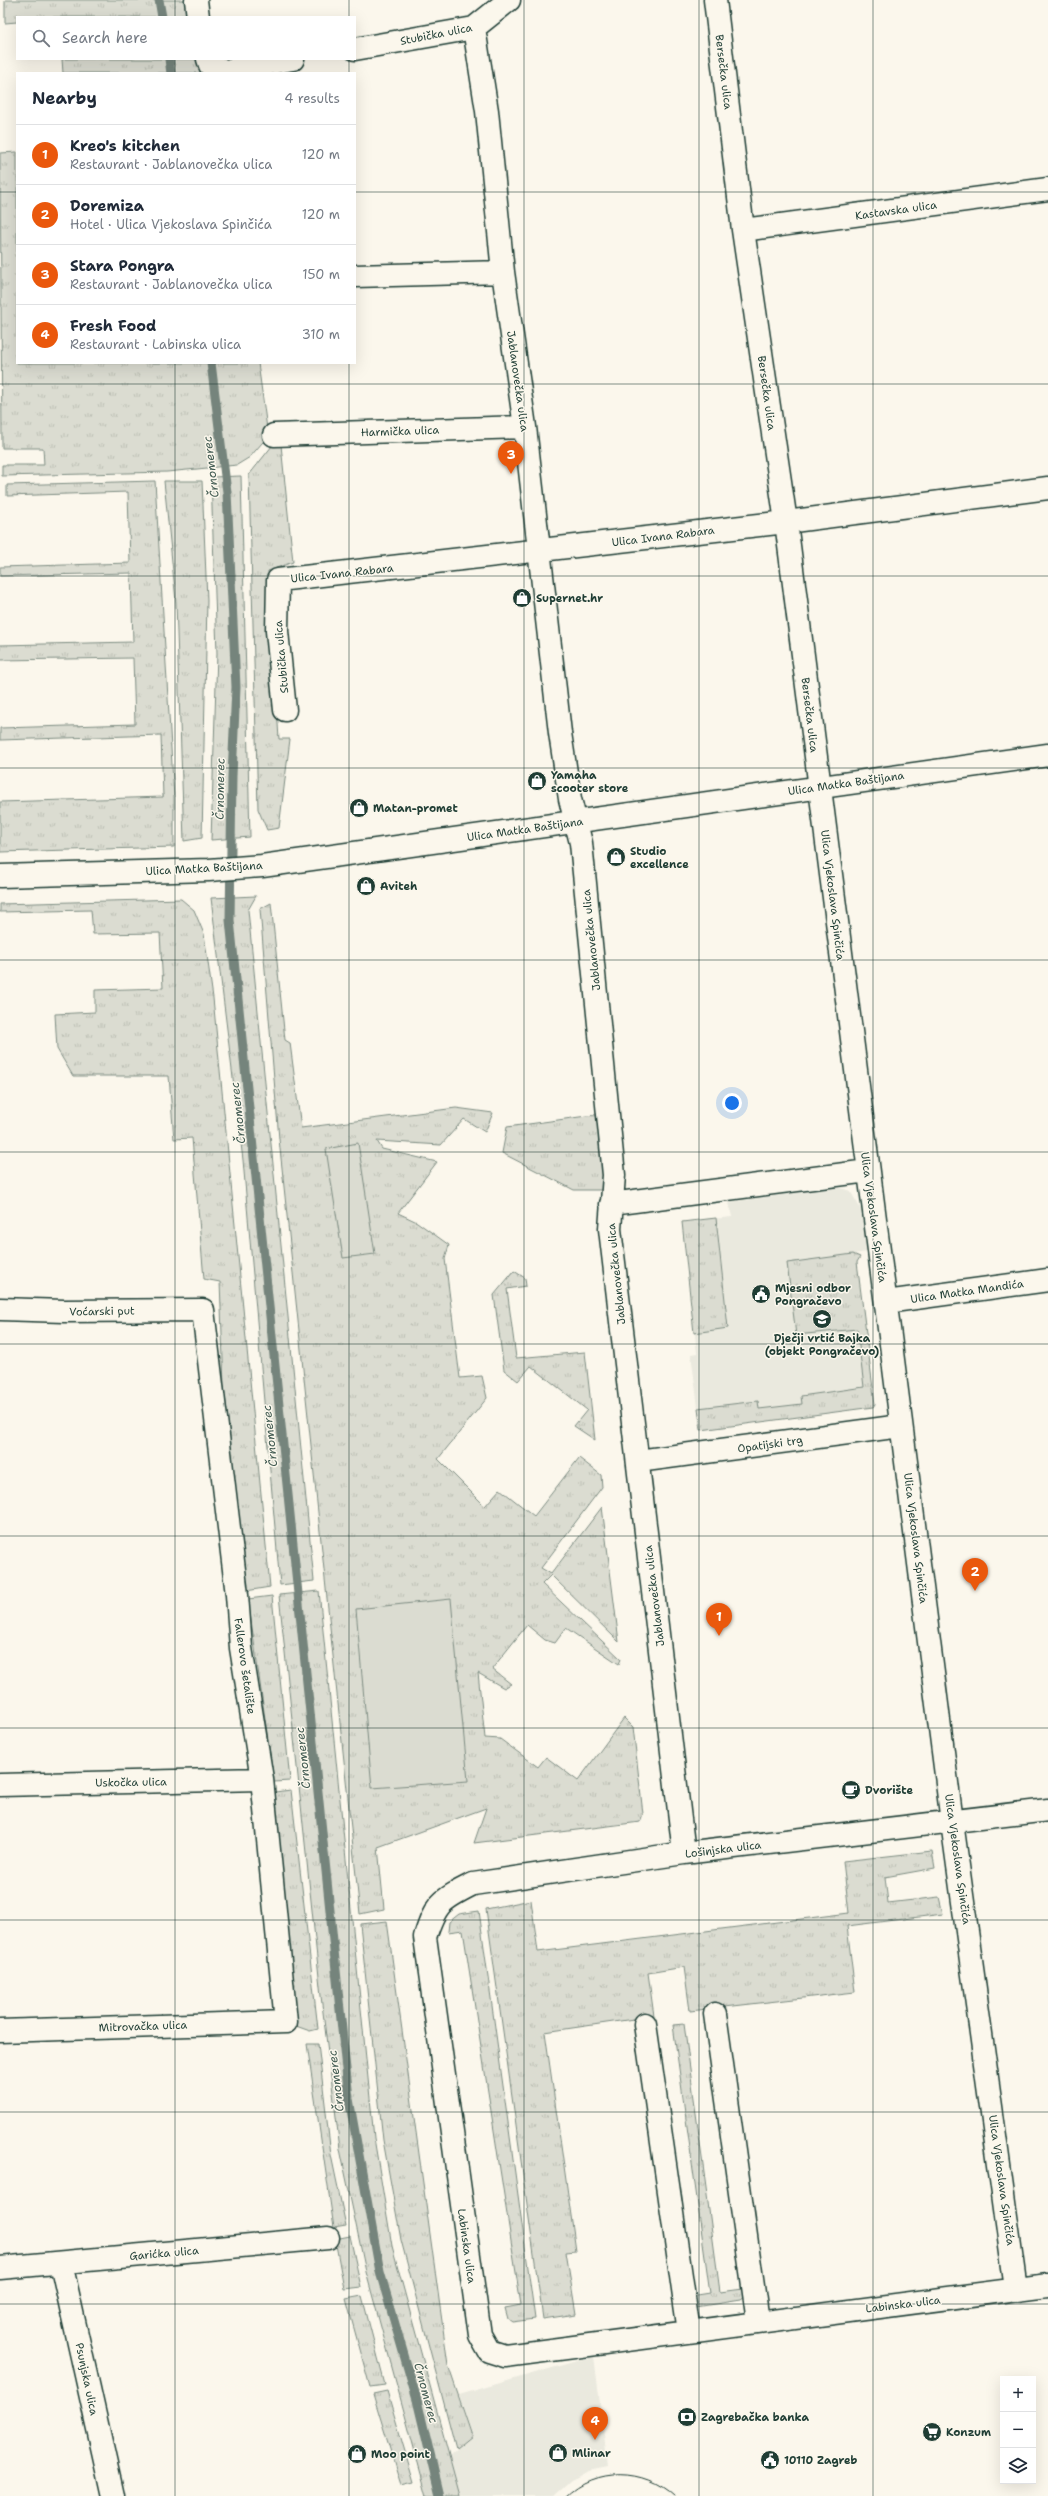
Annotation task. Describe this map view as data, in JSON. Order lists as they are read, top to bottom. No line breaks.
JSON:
{"streets":{"street":["Stubička ulica","Bersečka ulica","Kastavska ulica","Jablanovečka ulica","Harmička ulica","Ulica Ivana Rabara","Ulica Matka Baštijana","Ulica Vjekoslava Spinčića","Ulica Matka Mandića","Voćarski put","Opatijski trg","Fallerovo šetalište","Uskočka ulica","Lošinjska ulica","Mitrovačka ulica","Labinska ulica","Garićka ulica","Psunjska ulica"]},"crossings":[["Stubička ulica","Jablanovečka ulica"],["Stubička ulica","Ulica Ivana Rabara"],["Bersečka ulica","Kastavska ulica"],["Bersečka ulica","Ulica Ivana Rabara"],["Bersečka ulica","Ulica Matka Baštijana"],["Bersečka ulica","Ulica Vjekoslava Spinčića"],["Jablanovečka ulica","Harmička ulica"],["Jablanovečka ulica","Ulica Ivana Rabara"],["Jablanovečka ulica","Ulica Matka Baštijana"],["Jablanovečka ulica","Opatijski trg"],["Jablanovečka ulica","Lošinjska ulica"],["Ulica Matka Baštijana","Ulica Vjekoslava Spinčića"],["Ulica Vjekoslava Spinčića","Ulica Matka Mandića"],["Ulica Vjekoslava Spinčića","Opatijski trg"],["Ulica Vjekoslava Spinčića","Lošinjska ulica"],["Ulica Vjekoslava Spinčića","Labinska ulica"],["Voćarski put","Fallerovo šetalište"],["Fallerovo šetalište","Uskočka ulica"],["Fallerovo šetalište","Mitrovačka ulica"],["Lošinjska ulica","Labinska ulica"],["Garićka ulica","Psunjska ulica"]],"water":["Črnomerec"],"places":{"shop":["Supernet.hr","Yamaha scooter store","Matan-promet","Studio excellence","Aviteh","Mlinar","Moo point"],"public building":["Mjesni odbor Pongračevo","10110 Zagreb"],"school or university":["Dječji vrtić Bajka (objekt Pongračevo)"],"cafe":["Dvorište"],"bank":["Zagrebačka banka"],"supermarket":["Konzum"]},"page":{"search":"Search here","heading":["Nearby","4 results"],"list":[{"mark":"1","name":"Kreo's kitchen","note":"Restaurant · Jablanovečka ulica","value":"120 m"},{"mark":"2","name":"Doremiza","note":"Hotel · Ulica Vjekoslava Spinčića","value":"120 m"},{"mark":"3","name":"Stara Pongra","note":"Restaurant · Jablanovečka ulica","value":"150 m"},{"mark":"4","name":"Fresh Food","note":"Restaurant · Labinska ulica","value":"310 m"}],"pins":["3","2","1","4"],"map_buttons":["+","−"]}}
